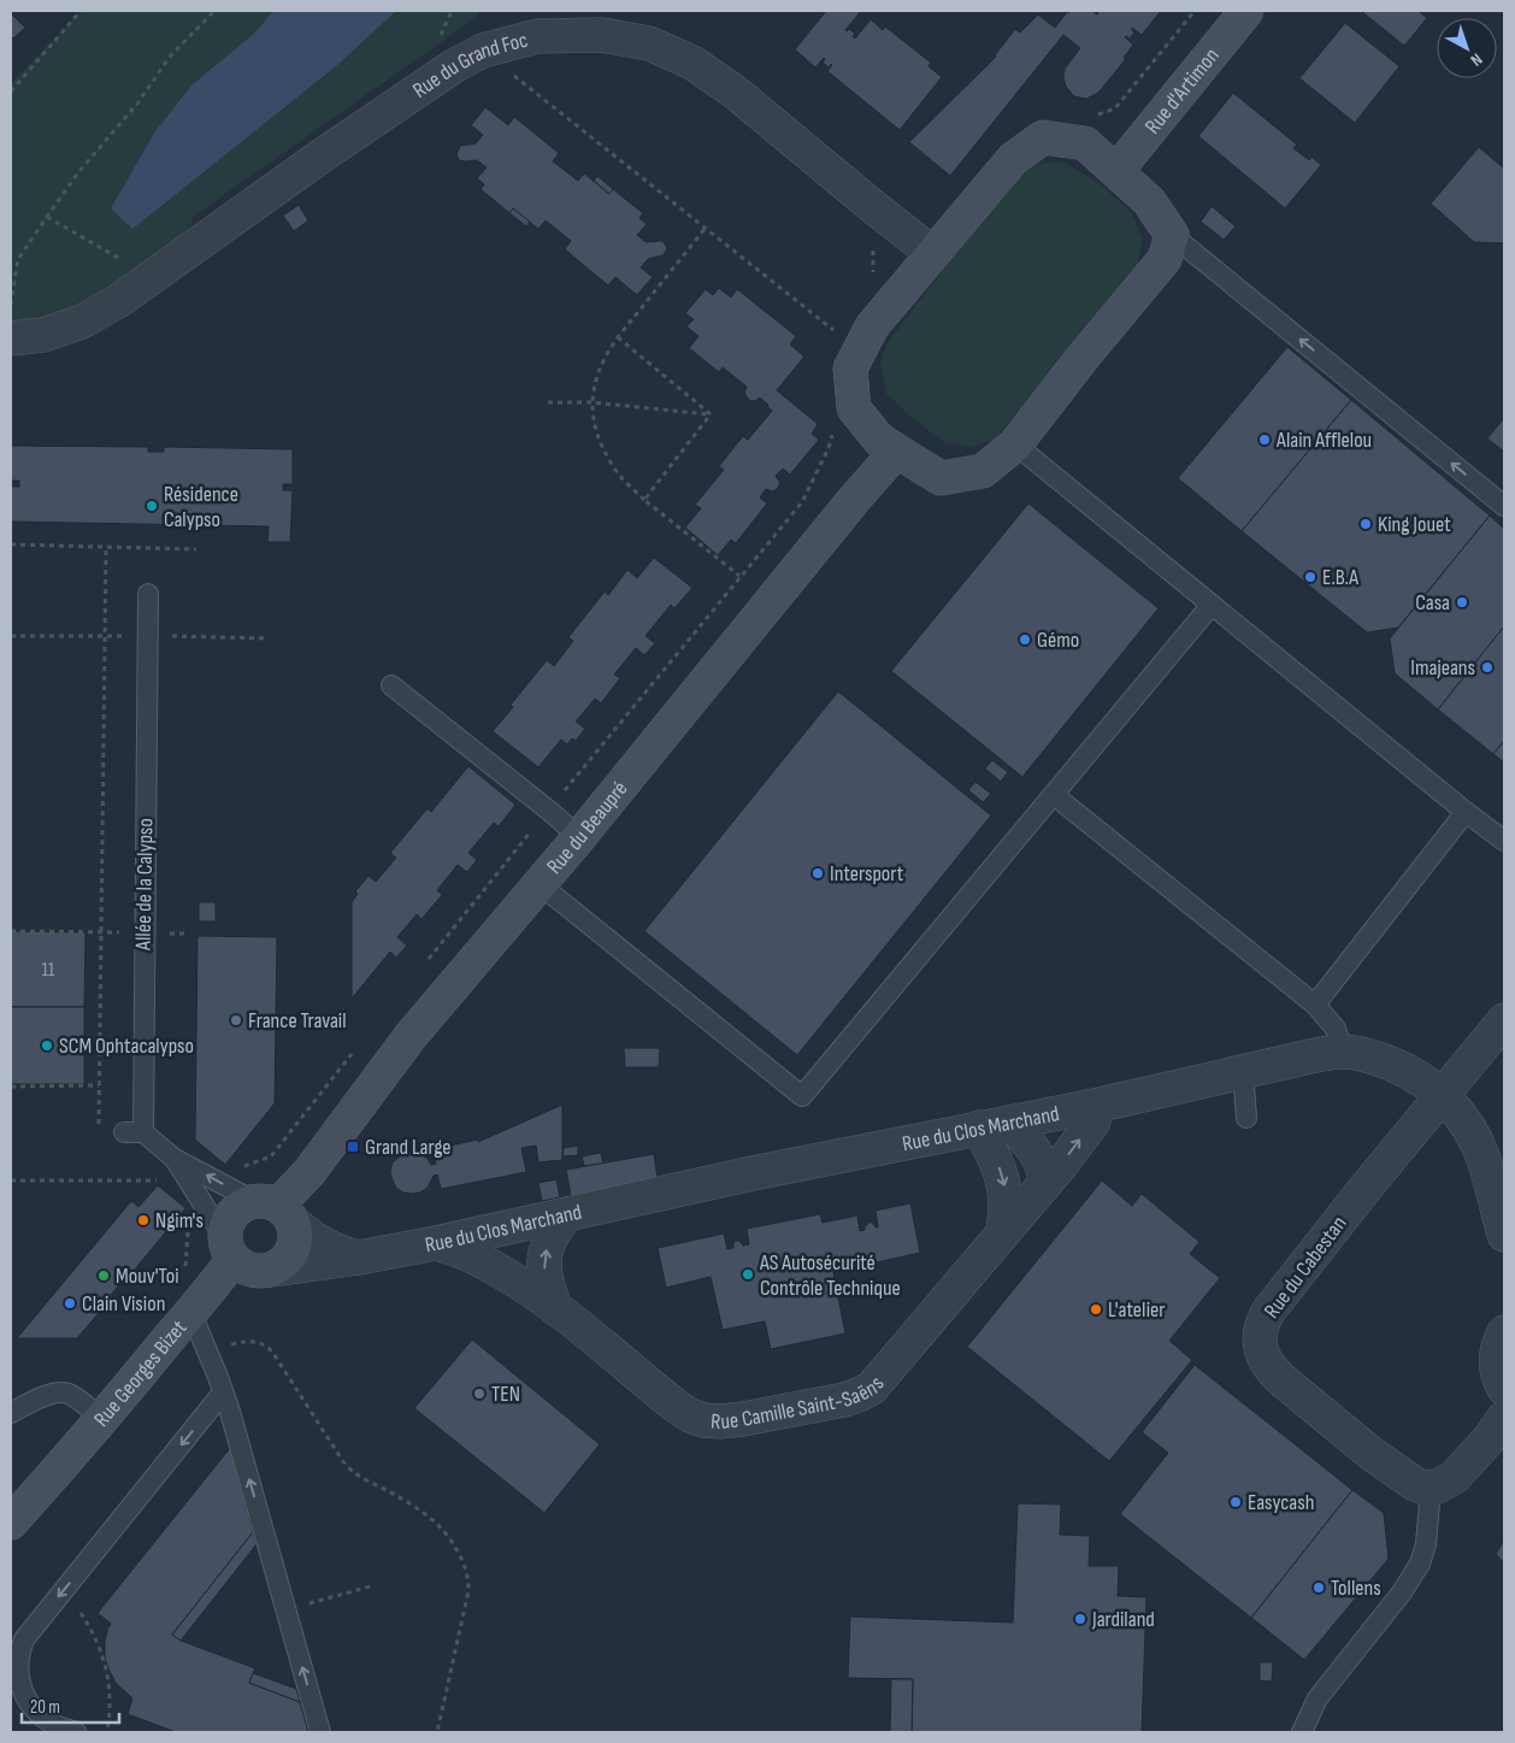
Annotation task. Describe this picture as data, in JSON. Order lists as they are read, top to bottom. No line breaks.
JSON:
{"streets":{"street":["Rue du Grand Foc","Rue d'Artimon","Rue du Beaupré","Rue du Clos Marchand","Rue du Cabestan","Rue Georges Bizet","Rue Camille Saint-Saëns"],"lane":["Allée de la Calypso"]},"crossings":[["Rue du Beaupré","Allée de la Calypso"],["Rue du Beaupré","Rue du Clos Marchand"],["Allée de la Calypso","Rue du Clos Marchand"],["Rue du Clos Marchand","Rue du Cabestan"],["Rue du Clos Marchand","Rue Camille Saint-Saëns"]],"places":{"other":["Alain Afflelou","Résidence Calypso","King Jouet","E.B.A","Casa","Gémo","Imajeans","Intersport","France Travail","SCM Ophtacalypso","Ngim's","AS Autosécurité Contrôle Technique","Mouv'Toi","Clain Vision","L'atelier","TEN","Easycash","Tollens","Jardiland"],"transit":["Grand Large"]},"house_numbers":["11"],"scale_bar":"20 m","north":"bottom right"}
